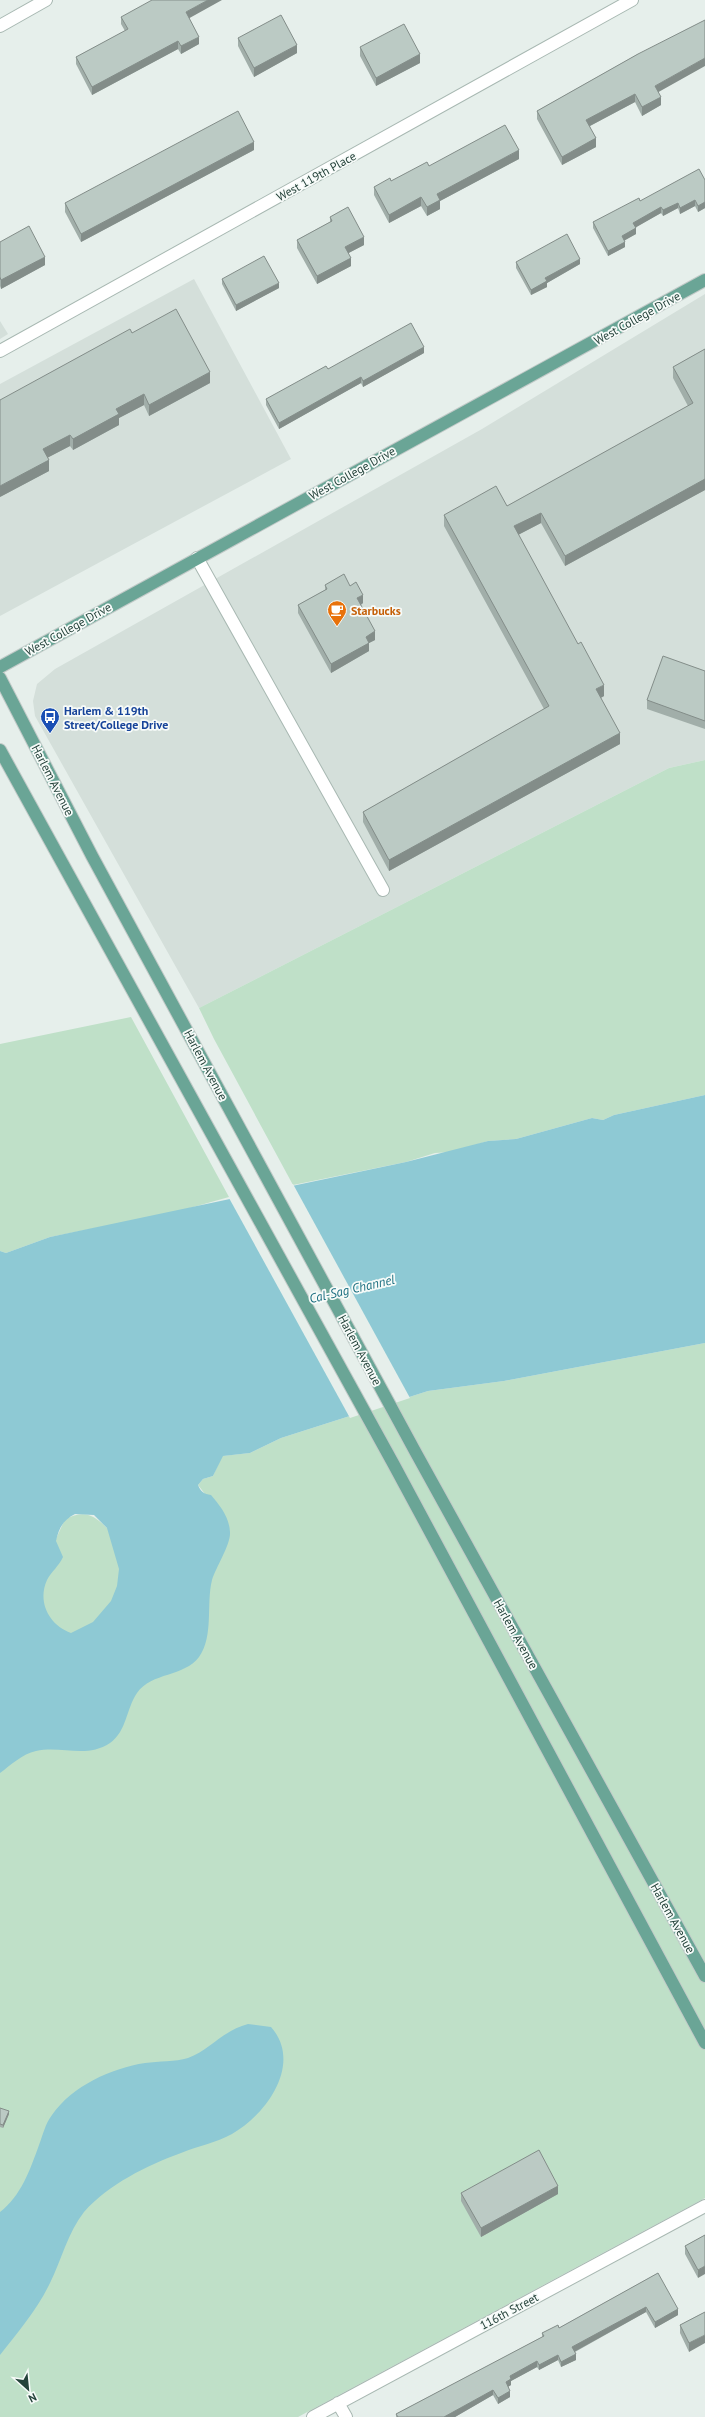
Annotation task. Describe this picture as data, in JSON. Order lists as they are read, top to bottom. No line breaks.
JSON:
{"streets":{"main road":["West College Drive","Harlem Avenue"],"street":["West 119th Place","116th Street"]},"water":["Cal-Sag Channel"],"places":{"cafe":["Starbucks"],"bus stop":["Harlem & 119th Street/College Drive"]},"north":"bottom right"}
